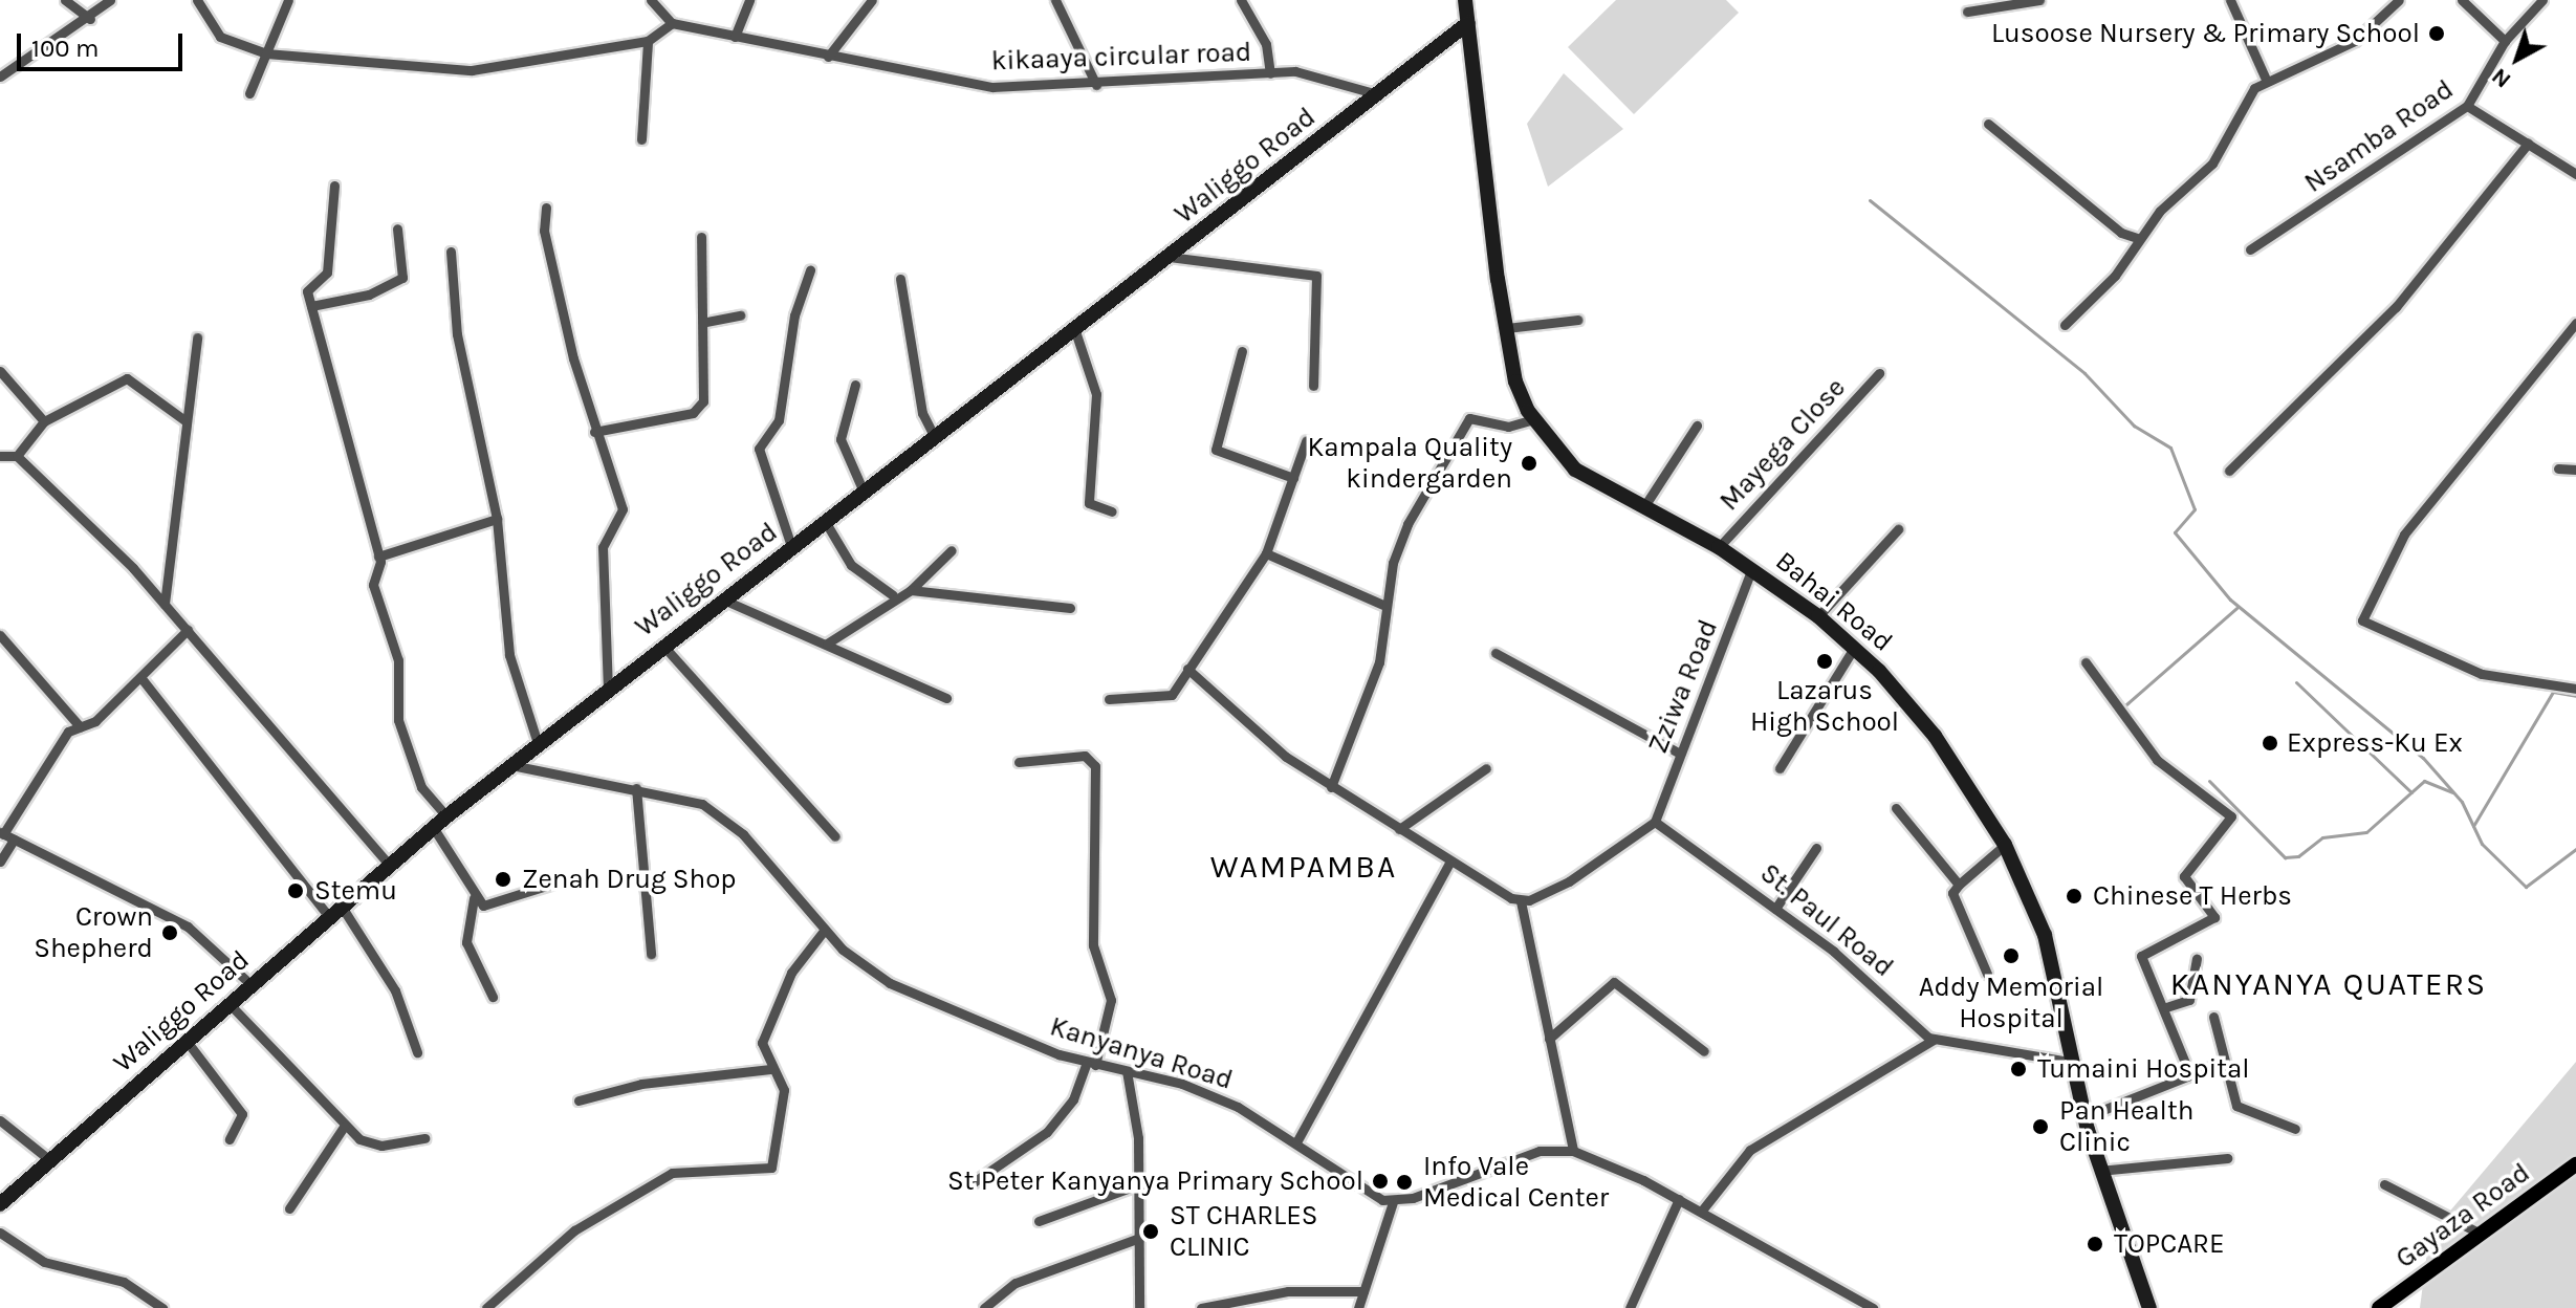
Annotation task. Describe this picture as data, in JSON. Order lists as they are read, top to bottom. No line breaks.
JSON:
{"streets":{"main road":["Gayaza Road"],"street":["kikaaya circular road","Nsamba Road","Waliggo Road","Mayega Close","Bahai Road","Zziwa Road","St. Paul Road","Kanyanya Road"]},"crossings":[["kikaaya circular road","Waliggo Road"],["Waliggo Road","Bahai Road"],["Waliggo Road","Kanyanya Road"],["Mayega Close","Bahai Road"],["Bahai Road","Zziwa Road"],["Zziwa Road","St. Paul Road"]],"districts":["WAMPAMBA","KANYANYA QUATERS"],"places":["Lusoose Nursery & Primary School","Kampala Quality kindergarden","Lazarus High School","Express-Ku Ex","Zenah Drug Shop","Stemu","Chinese T Herbs","Crown Shepherd","Addy Memorial Hospital","Tumaini Hospital","Pan Health Clinic","St Peter Kanyanya Primary School","Info Vale Medical Center","ST CHARLES CLINIC","TOPCARE"],"scale_bar":"100 m","north":"bottom left"}
